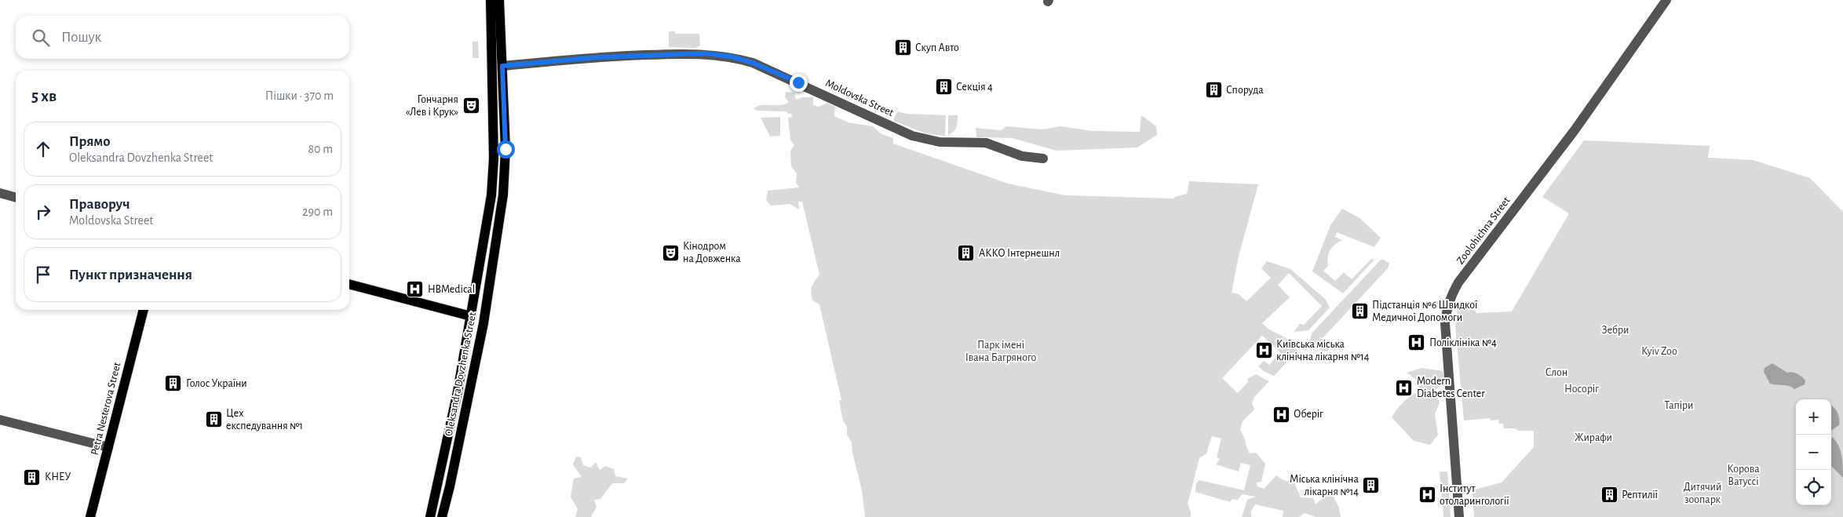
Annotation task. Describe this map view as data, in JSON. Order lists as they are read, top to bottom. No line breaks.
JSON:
{"streets":{"main road":["Oleksandra Dovzhenka Street","Petra Nesterova Street"],"street":["Moldovska Street","Zoolohichna Street"]},"crossings":[["Moldovska Street","Oleksandra Dovzhenka Street"]],"parks":["Зебри","Парк імені Івана Багряного","Kyiv Zoo","Слон","Носоріг","Тапіри","Жирафи","Корова Ватуссі","Дитячий зоопарк"],"places":{"building":["Скуп Авто","Секція 4","Споруда","АККО Інтернешнл","Підстанція №6 Швидкої Медичної Допомоги","Голос України","Цех експедування №1","КНЕУ","Міська клінічна лікарня №14","Рептилії"],"theatre":["Гончарня «Лев і Крук»","Кінодром на Довженка"],"hospital":["HBMedical","Поліклініка №4","Київська міська клінічна лікарня №14","Modern Diabetes Center","Оберіг","Інститут отоларингології"]},"page":{"search":"Пошук","heading":["5 хв","Пішки · 370 m"],"list":[["Прямо","Oleksandra Dovzhenka Street","80 m"],["Праворуч","Moldovska Street","290 m"],"Пункт призначення"],"map_buttons":["+","−"]}}
